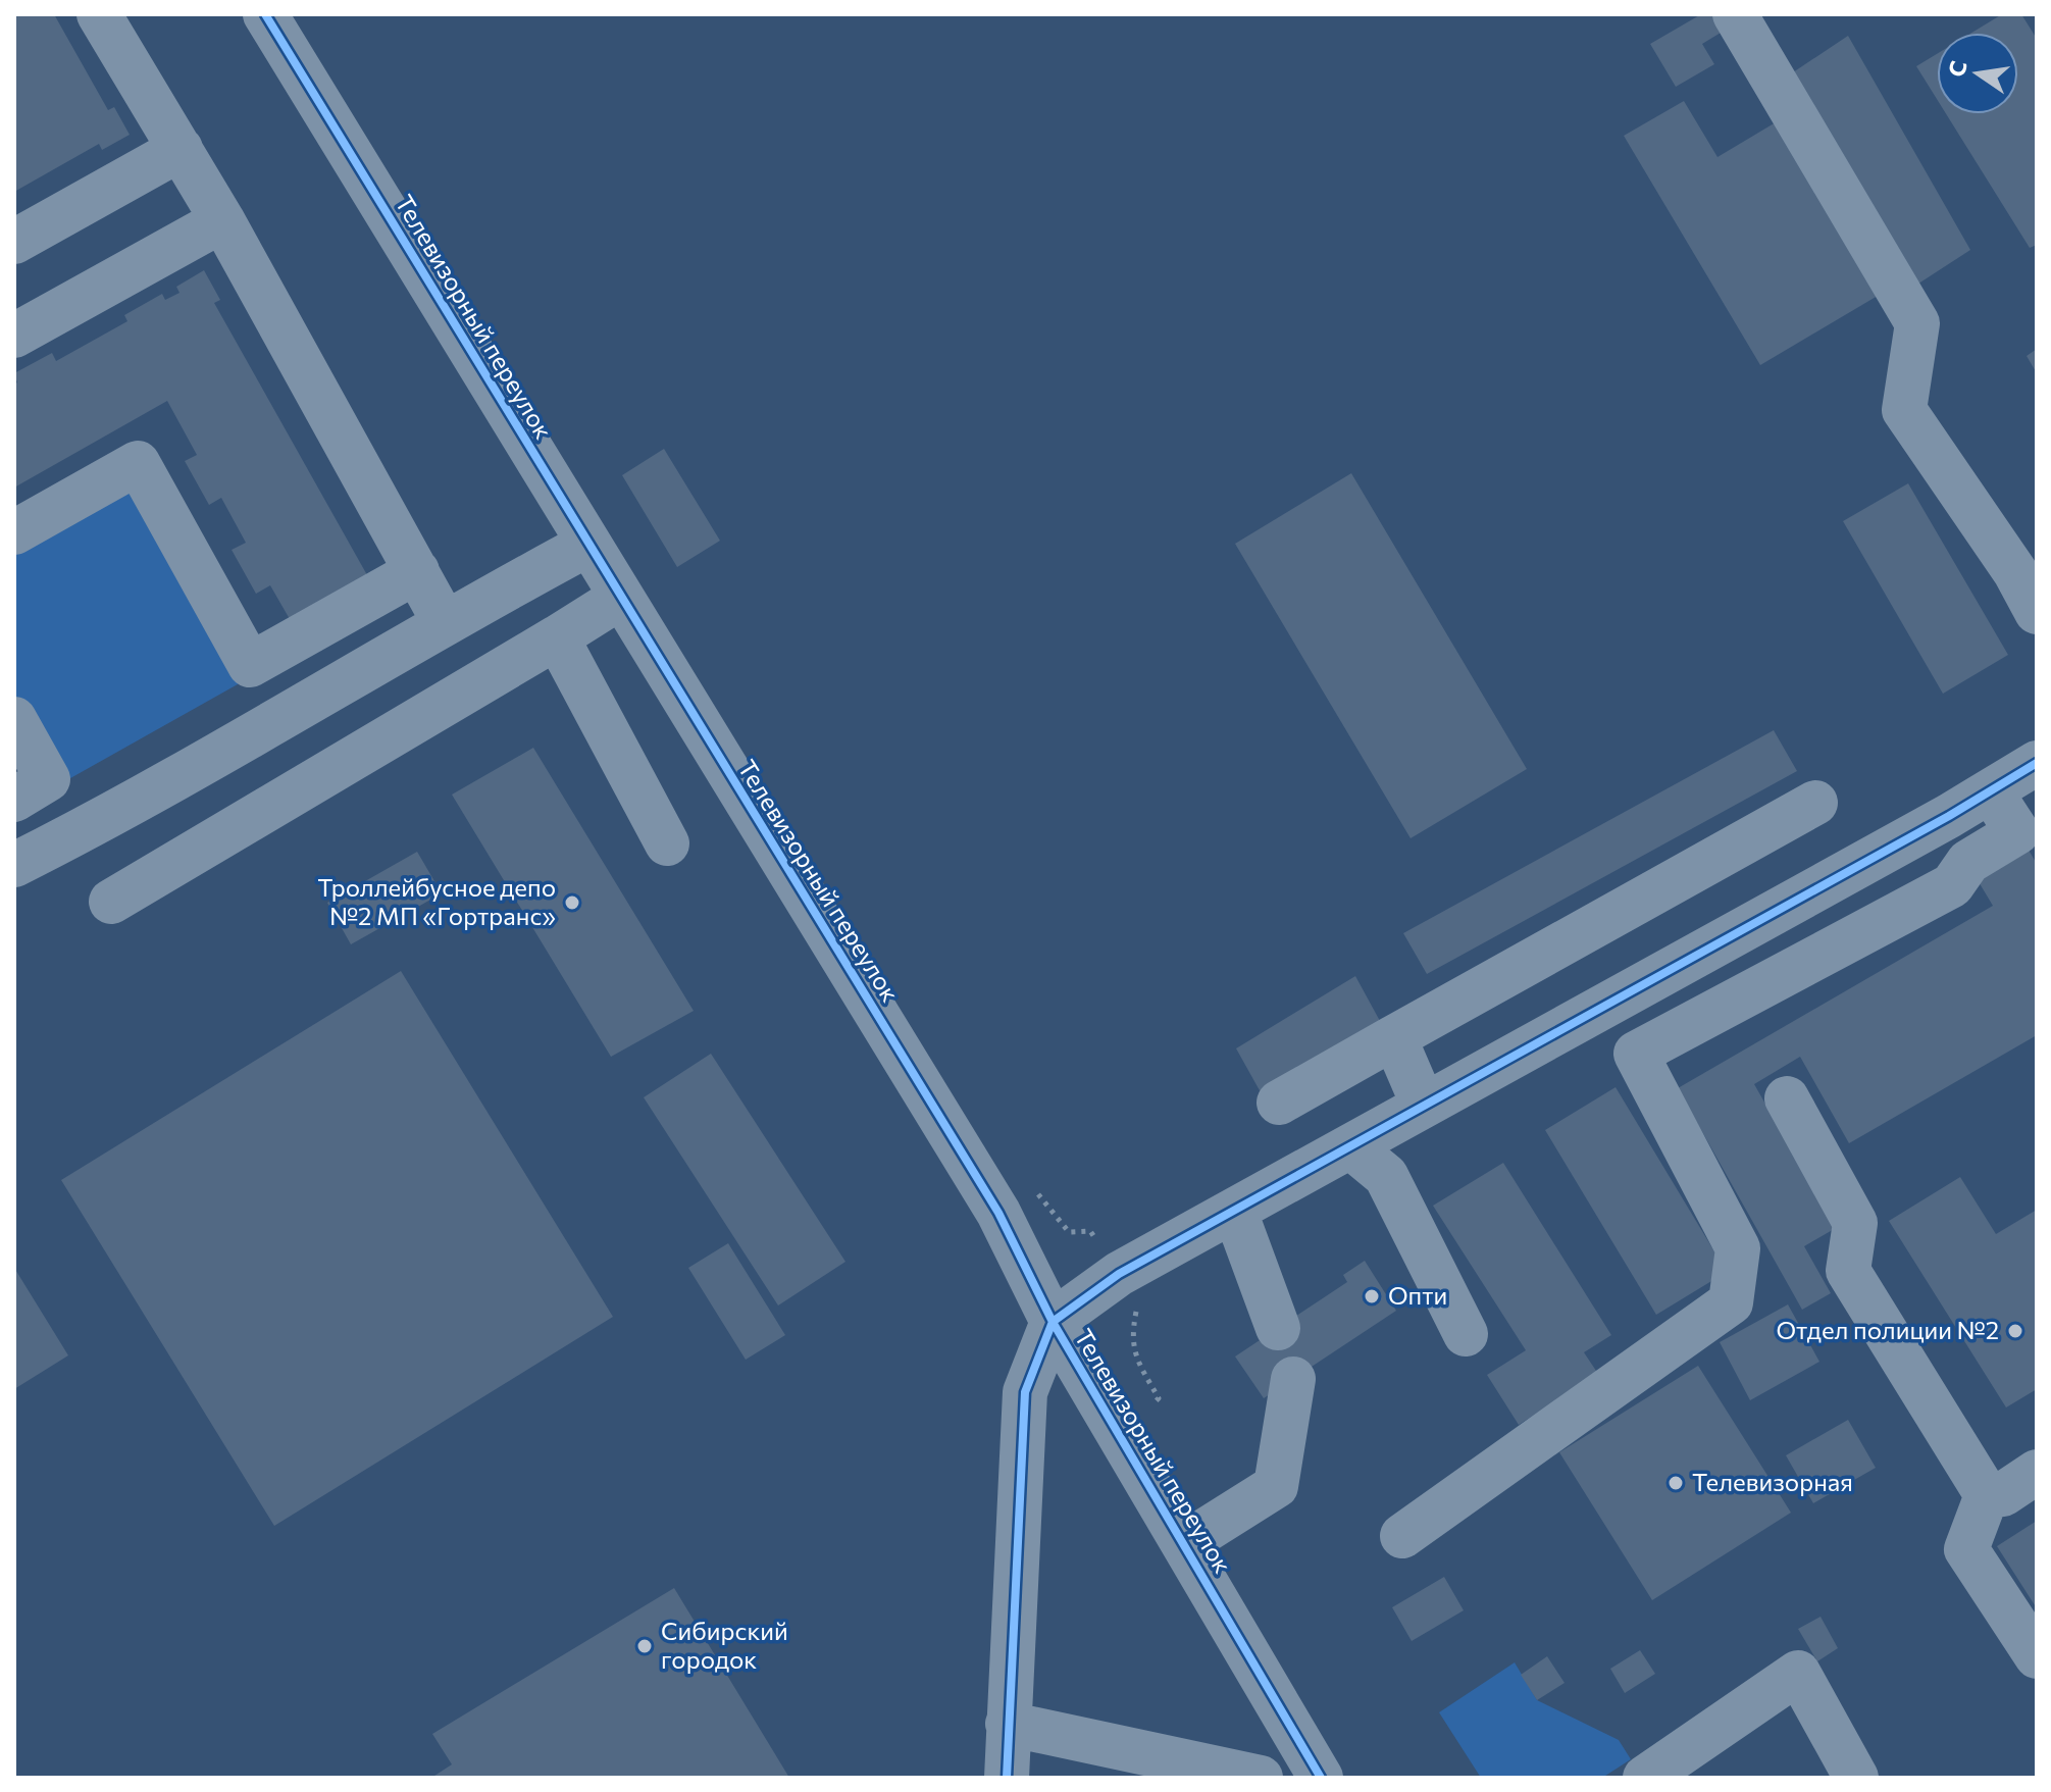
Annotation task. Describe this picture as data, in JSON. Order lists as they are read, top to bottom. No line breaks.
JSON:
{"streets":{"street":["Телевизорный переулок"]},"places":["Троллейбусное депо №2 МП «Гортранс»","Опти","Отдел полиции №2","Телевизорная","Сибирский городок"],"north":"left"}
